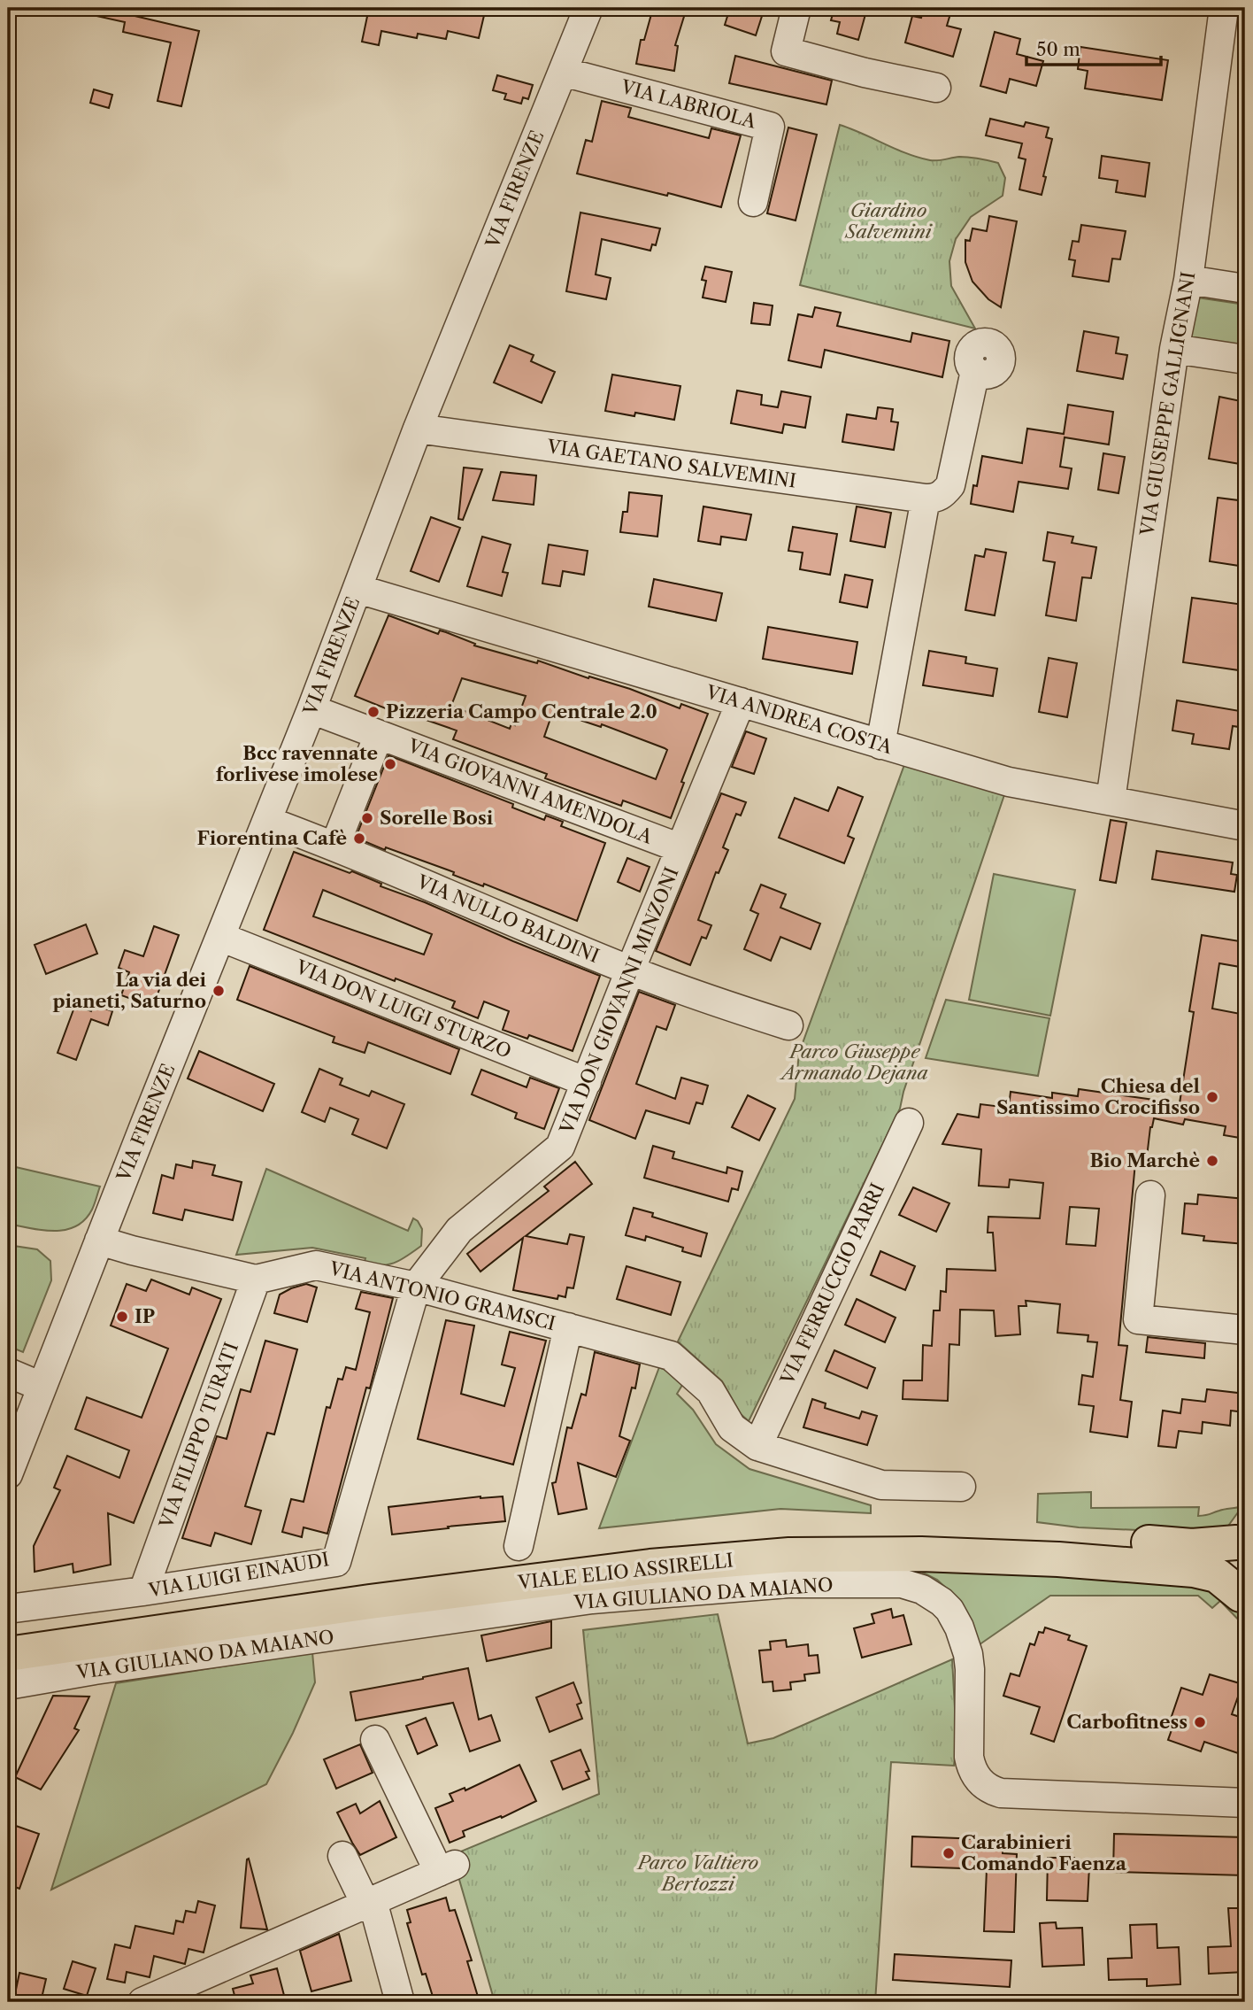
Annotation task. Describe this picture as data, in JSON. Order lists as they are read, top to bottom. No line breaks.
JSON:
{"streets":{"main road":["VIALE ELIO ASSIRELLI"],"street":["VIA LABRIOLA","VIA FIRENZE","VIA GIUSEPPE GALLIGNANI","VIA GAETANO SALVEMINI","VIA ANDREA COSTA","VIA GIOVANNI AMENDOLA","VIA NULLO BALDINI","VIA DON GIOVANNI MINZONI","VIA DON LUIGI STURZO","VIA FERRUCCIO PARRI","VIA ANTONIO GRAMSCI","VIA FILIPPO TURATI","VIA LUIGI EINAUDI","VIA GIULIANO DA MAIANO"]},"crossings":[["VIA LABRIOLA","VIA FIRENZE"],["VIA FIRENZE","VIA GAETANO SALVEMINI"],["VIA FIRENZE","VIA ANDREA COSTA"],["VIA FIRENZE","VIA GIOVANNI AMENDOLA"],["VIA FIRENZE","VIA NULLO BALDINI"],["VIA FIRENZE","VIA DON LUIGI STURZO"],["VIA FIRENZE","VIA ANTONIO GRAMSCI"],["VIA GIUSEPPE GALLIGNANI","VIA ANDREA COSTA"],["VIA ANDREA COSTA","VIA DON GIOVANNI MINZONI"],["VIA GIOVANNI AMENDOLA","VIA DON GIOVANNI MINZONI"],["VIA NULLO BALDINI","VIA DON GIOVANNI MINZONI"],["VIA DON GIOVANNI MINZONI","VIA DON LUIGI STURZO"],["VIA DON GIOVANNI MINZONI","VIA ANTONIO GRAMSCI"],["VIA DON GIOVANNI MINZONI","VIA LUIGI EINAUDI"],["VIA ANTONIO GRAMSCI","VIA FILIPPO TURATI"],["VIA ANTONIO GRAMSCI","VIA LUIGI EINAUDI"],["VIA FILIPPO TURATI","VIA LUIGI EINAUDI"]],"parks":["Giardino Salvemini","Parco Giuseppe Armando Dejana","Parco Valtiero Bertozzi"],"places":["Pizzeria Campo Centrale 2.0","Bcc ravennate forlivese imolese","Sorelle Bosi","Fiorentina Cafè","La via dei pianeti, Saturno","Chiesa del Santissimo Crocifisso","Bio Marchè","IP","Carbofitness","Carabinieri Comando Faenza"],"scale_bar":"50 m"}
